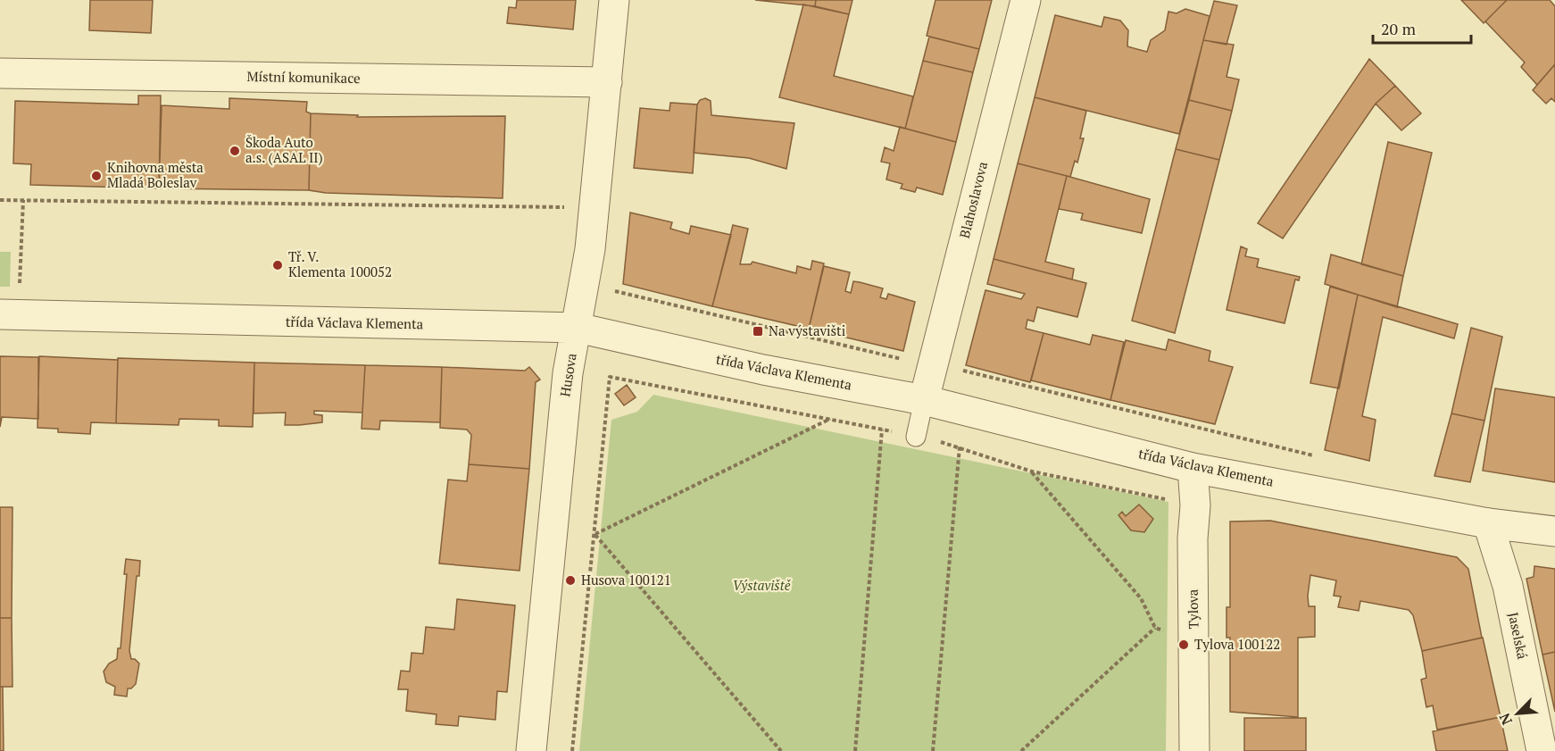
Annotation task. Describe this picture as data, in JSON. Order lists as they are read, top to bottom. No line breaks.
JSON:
{"streets":{"street":["Místní komunikace","Blahoslavova","třída Václava Klementa","Husova","Tylova","Jaselská"]},"crossings":[["Místní komunikace","Husova"],["Blahoslavova","třída Václava Klementa"],["třída Václava Klementa","Husova"],["třída Václava Klementa","Tylova"],["třída Václava Klementa","Jaselská"]],"parks":["Výstaviště"],"places":{"other":["Škoda Auto a.s. (ASAL II)","Knihovna města Mladá Boleslav","Tř. V. Klementa 100052","Husova 100121","Tylova 100122"],"transit":["Na výstavišti"]},"scale_bar":"20 m","north":"bottom left"}
